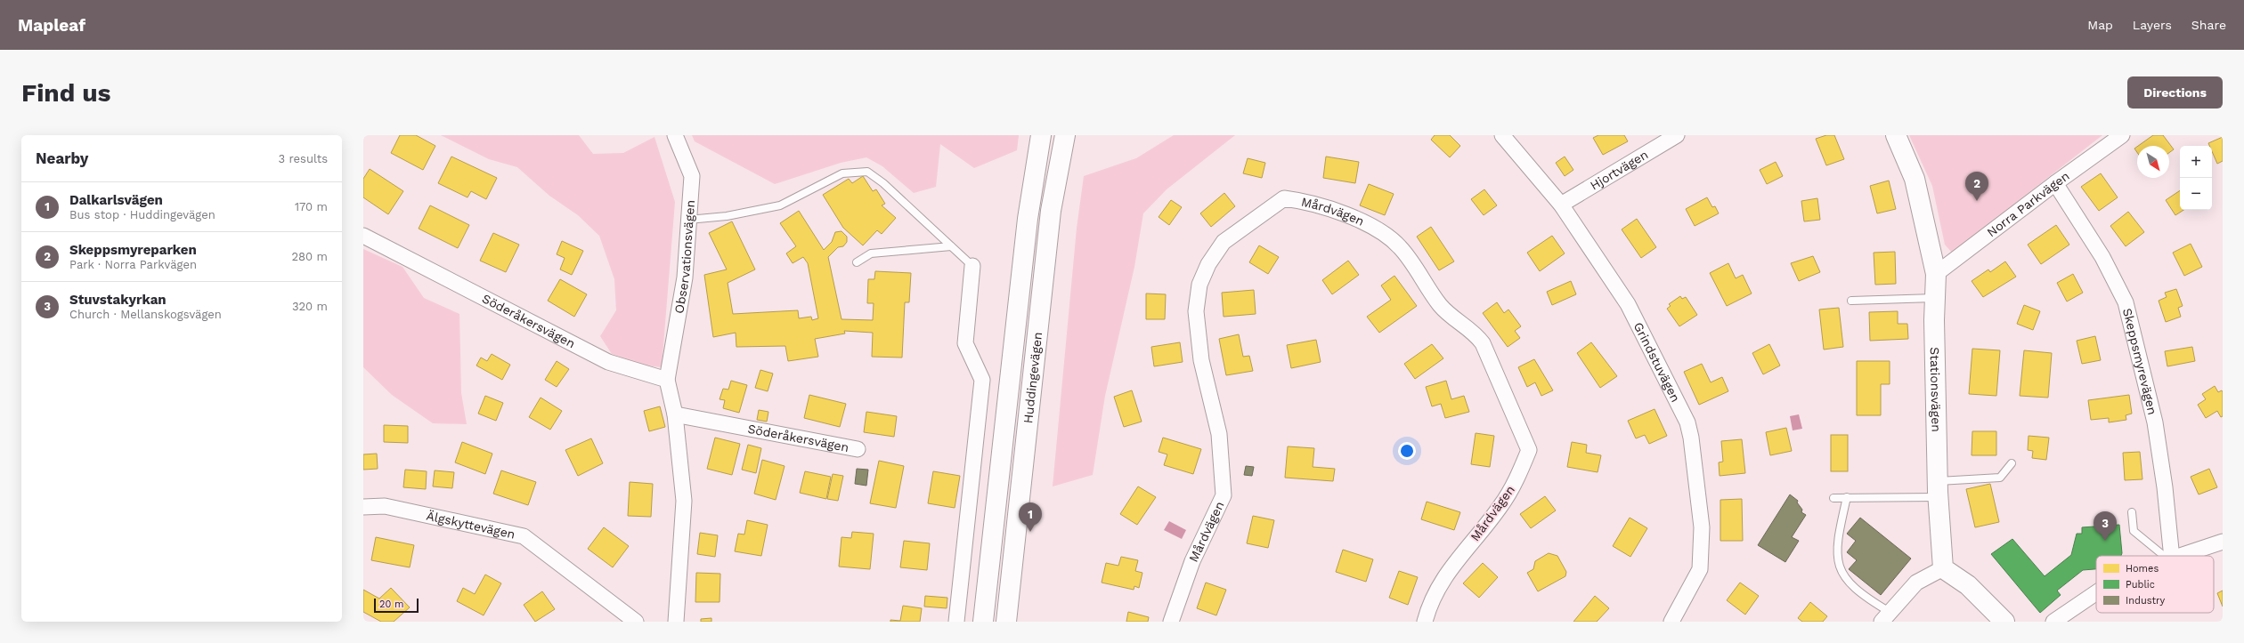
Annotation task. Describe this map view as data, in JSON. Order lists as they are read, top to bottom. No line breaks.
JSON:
{"streets":{"main road":["Huddingevägen","Stationsvägen"],"street":["Hjortvägen","Norra Parkvägen","Mårdvägen","Observationsvägen","Söderåkersvägen","Grindstuvägen","Skeppsmyrevägen","Älgskyttevägen"]},"crossings":[["Hjortvägen","Grindstuvägen"],["Norra Parkvägen","Skeppsmyrevägen"],["Norra Parkvägen","Stationsvägen"],["Observationsvägen","Söderåkersvägen"]],"legend":["Homes","Public","Industry"],"scale_bar":"20 m","north":"bottom right","page":{"header":"Mapleaf","nav":["Map","Layers","Share"],"buttons":"Directions","title":"Find us","heading":["Nearby","3 results"],"map_buttons":["+","−"],"pins":["2","1","3"],"list":[{"mark":"1","name":"Dalkarlsvägen","note":"Bus stop · Huddingevägen","value":"170 m"},{"mark":"2","name":"Skeppsmyreparken","note":"Park · Norra Parkvägen","value":"280 m"},{"mark":"3","name":"Stuvstakyrkan","note":"Church · Mellanskogsvägen","value":"320 m"}],"scale":"20 m"}}
